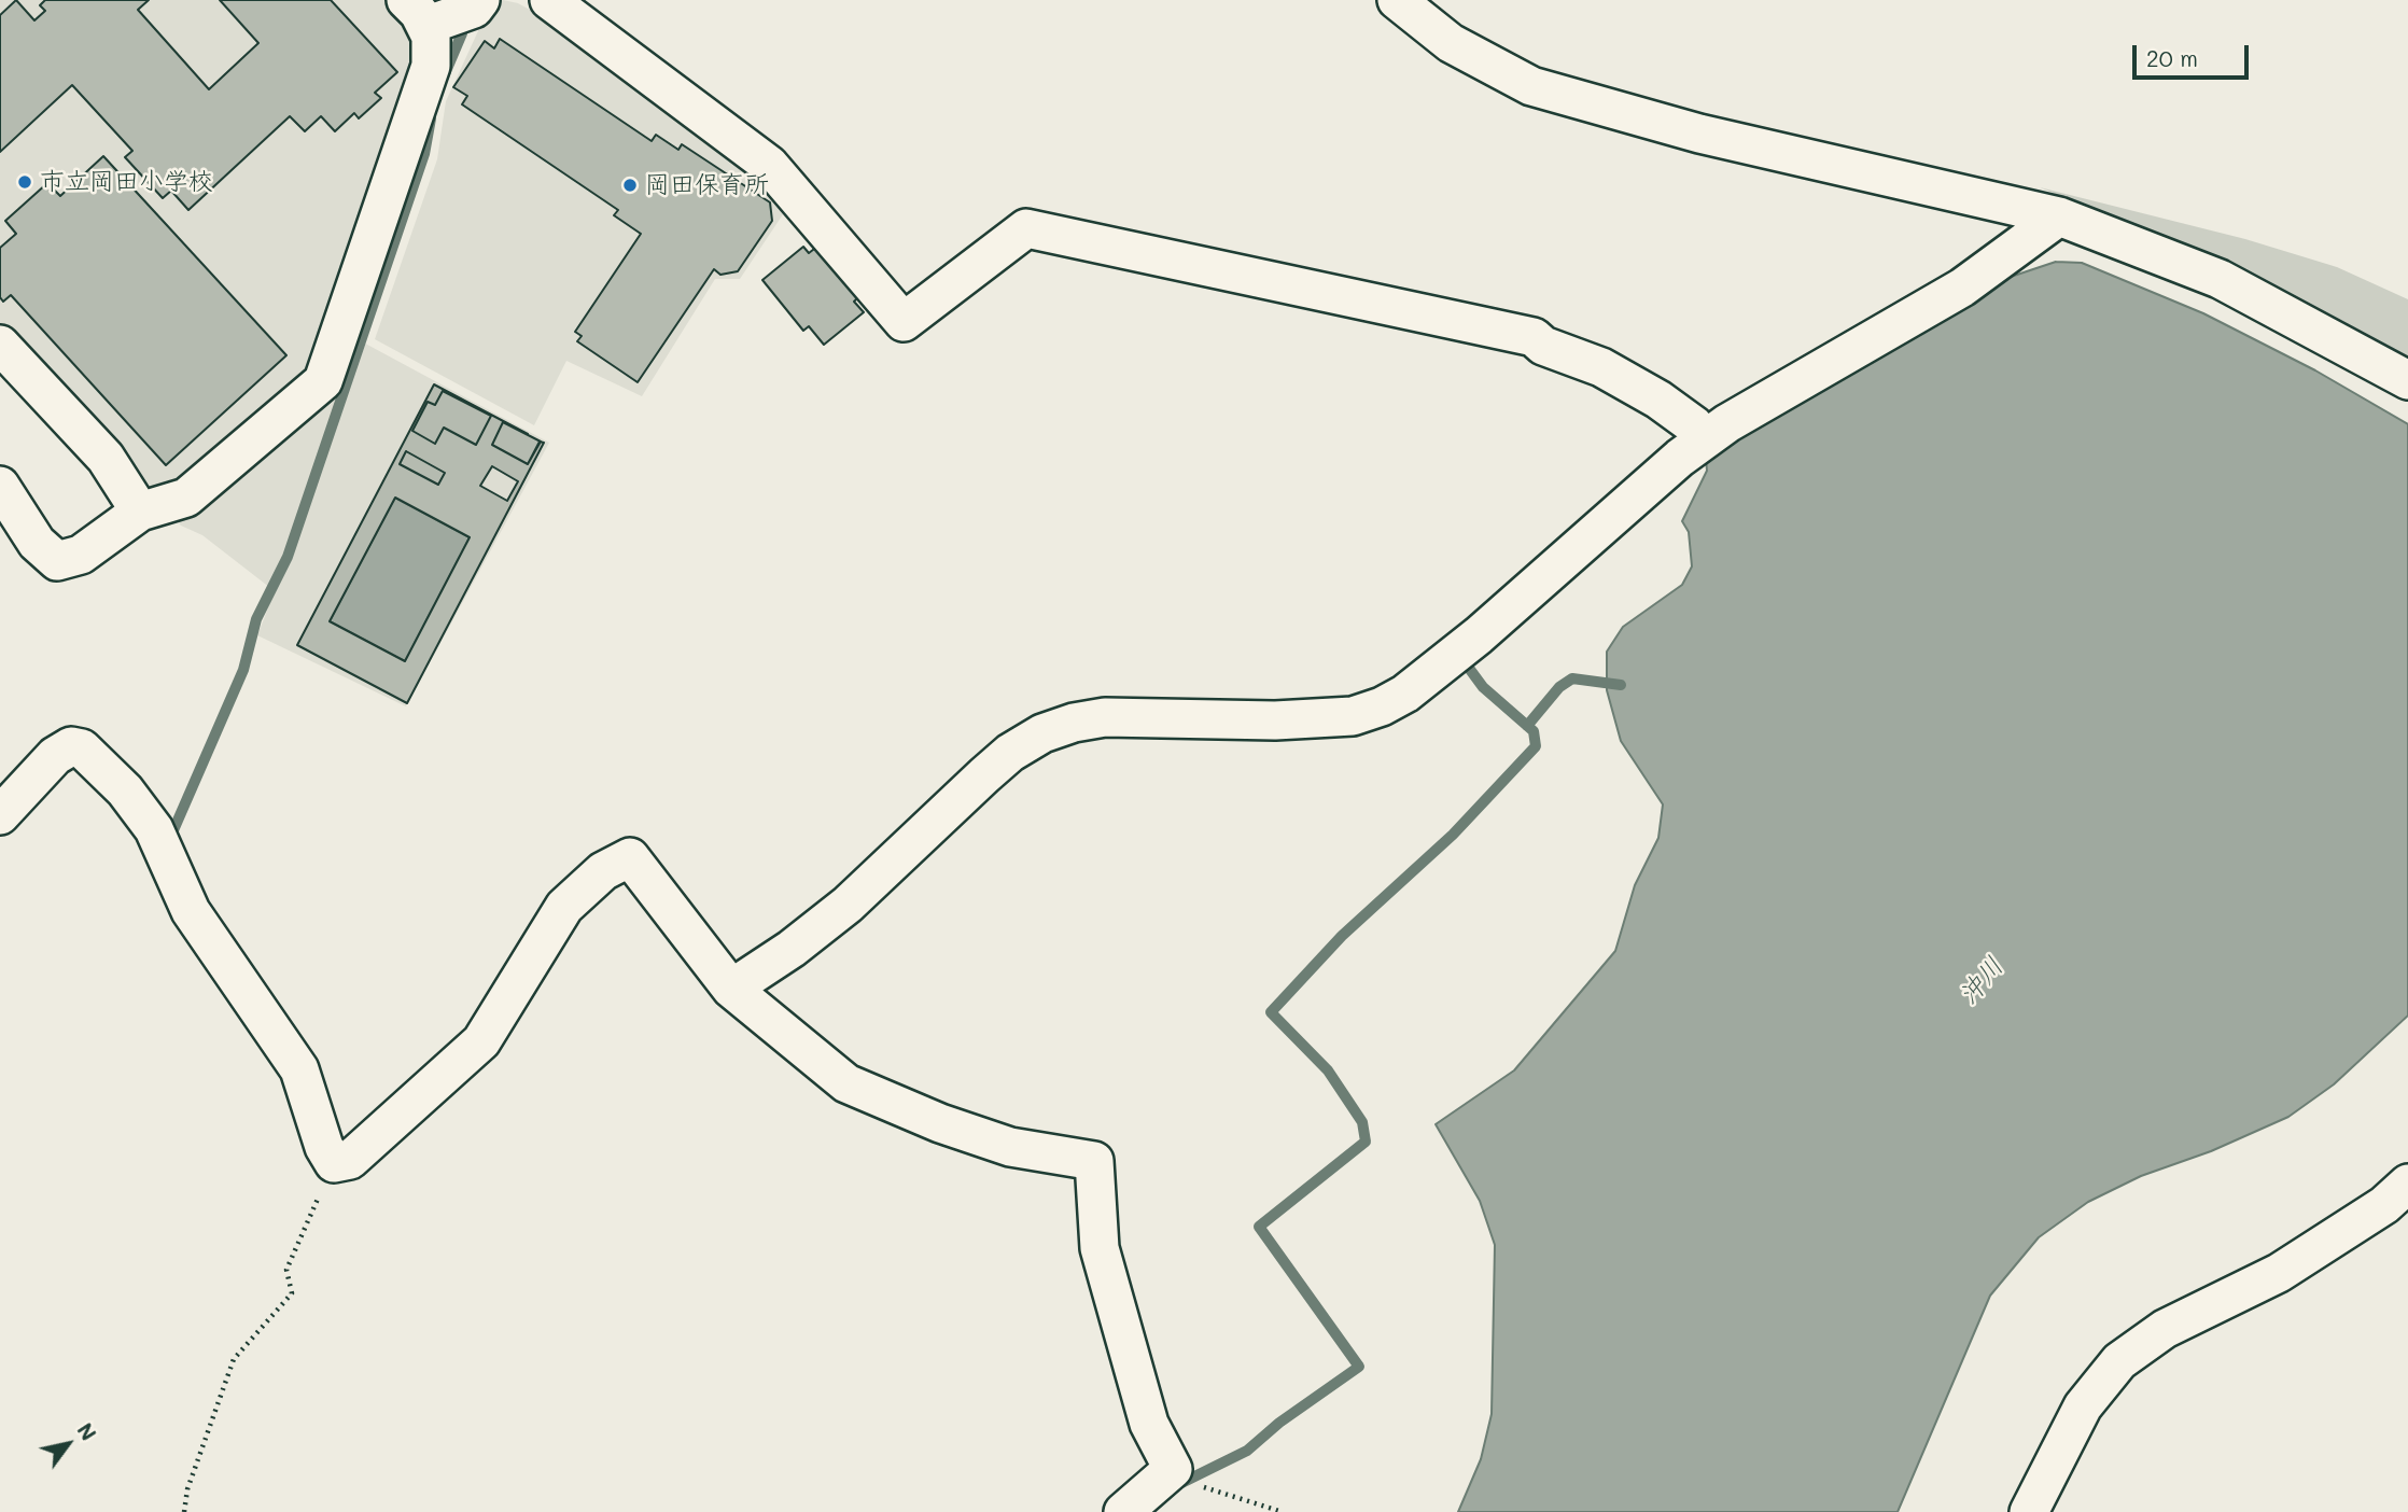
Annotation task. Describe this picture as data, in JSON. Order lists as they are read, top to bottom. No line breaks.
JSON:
{"water":["沖川"],"places":["市立岡田小学校","岡田保育所"],"scale_bar":"20 m","north":"top right"}
